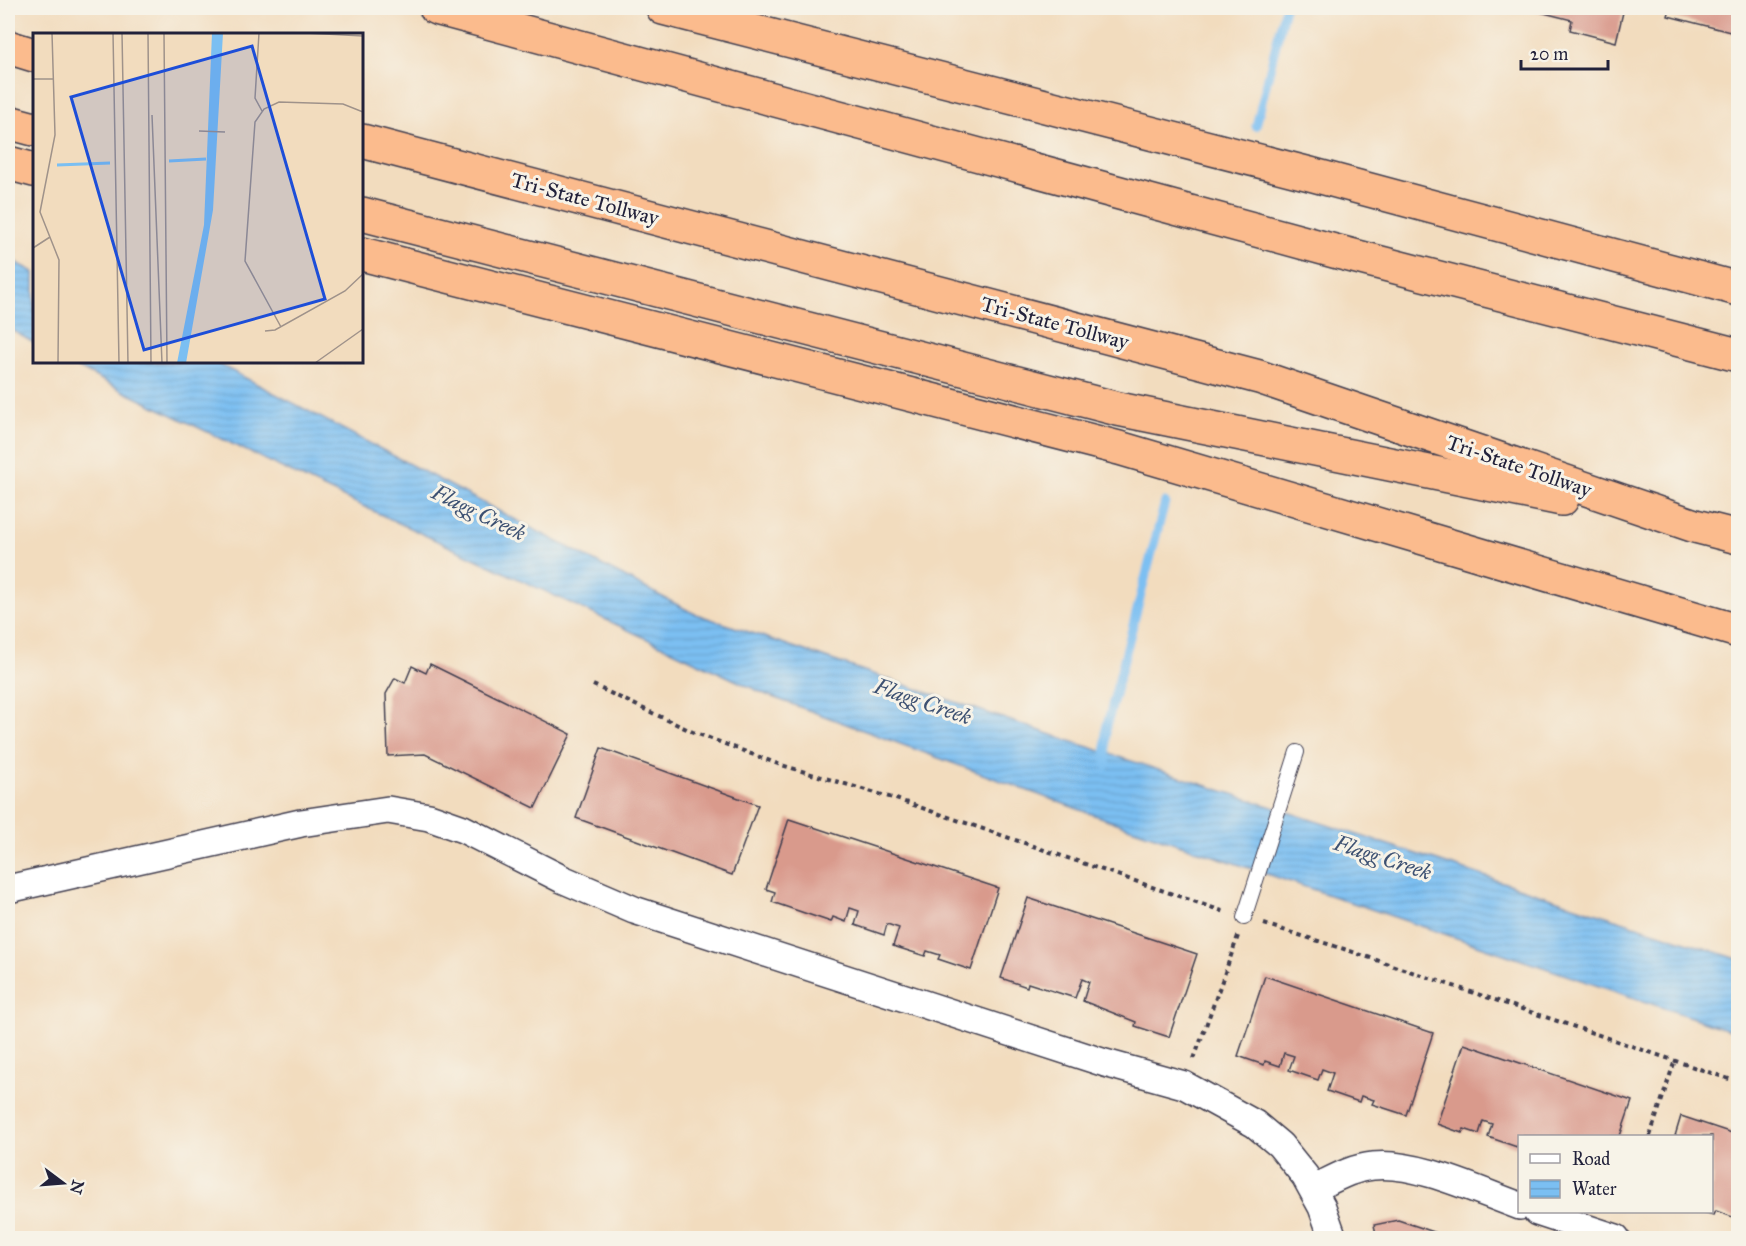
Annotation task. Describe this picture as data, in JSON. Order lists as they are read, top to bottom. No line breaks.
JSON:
{"streets":{"highway":["Tri-State Tollway"]},"water":["Flagg Creek"],"legend":["Road","Water"],"scale_bar":"20 m","north":"right"}
